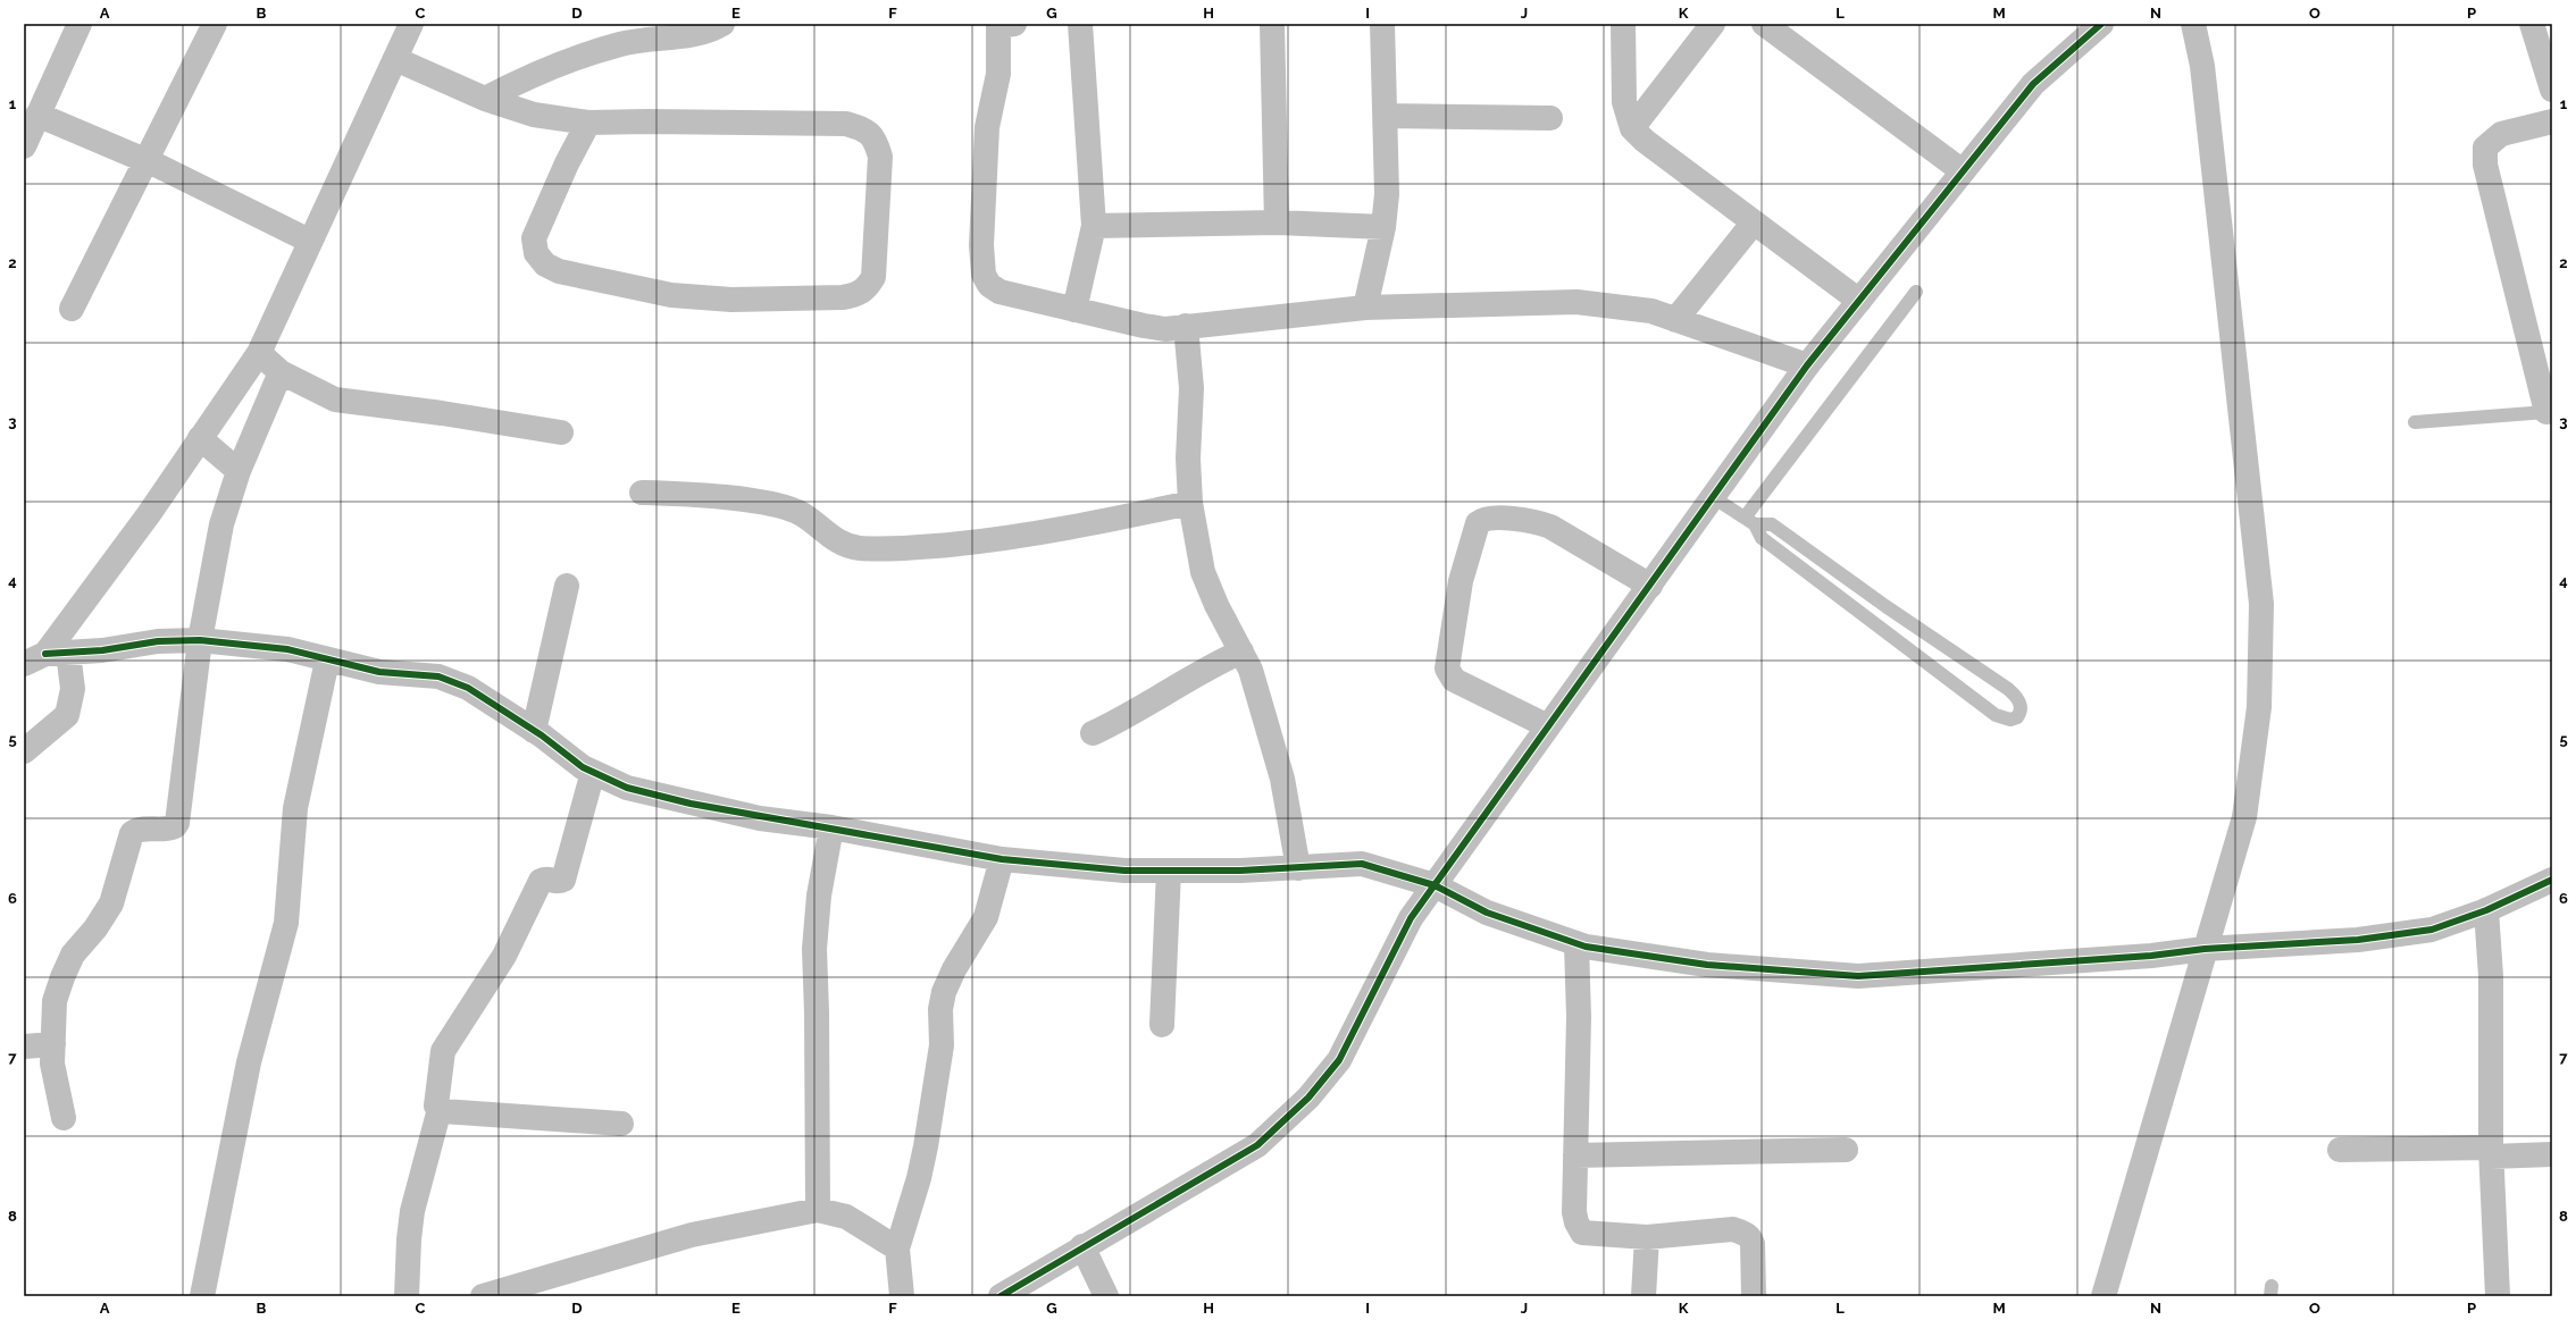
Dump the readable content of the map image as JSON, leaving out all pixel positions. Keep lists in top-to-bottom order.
{
  "grid": {
    "columns": [
      "A",
      "B",
      "C",
      "D",
      "E",
      "F",
      "G",
      "H",
      "I",
      "J",
      "K",
      "L",
      "M",
      "N",
      "O",
      "P"
    ],
    "rows": [
      "1",
      "2",
      "3",
      "4",
      "5",
      "6",
      "7",
      "8"
    ]
  }
}
